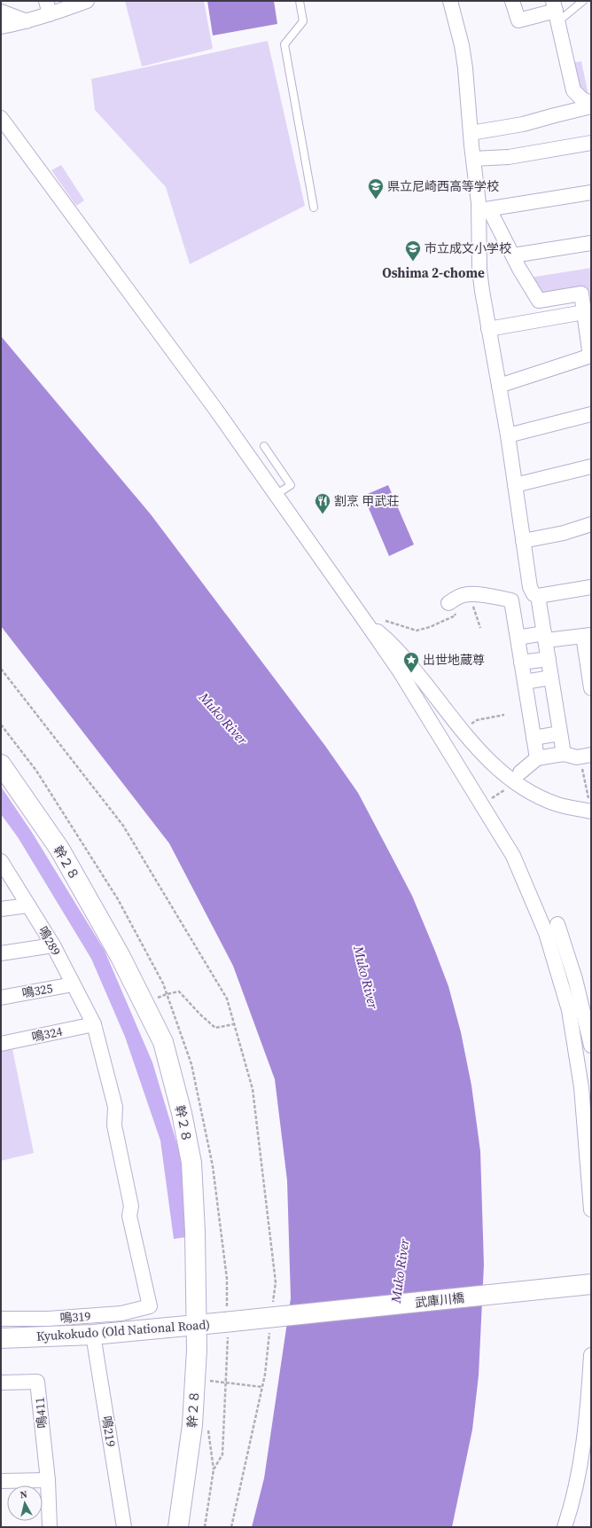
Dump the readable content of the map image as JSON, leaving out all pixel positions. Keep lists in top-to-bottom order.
{
  "streets": {
    "street": [
      "幹２８",
      "鳴289",
      "鳴325",
      "鳴324",
      "武庫川橋",
      "鳴319",
      "Kyukokudo (Old National Road)",
      "鳴411",
      "鳴219"
    ]
  },
  "crossings": [
    ["幹２８", "Kyukokudo (Old National Road)"],
    ["鳴289", "鳴325"],
    ["鳴289", "鳴324"],
    ["鳴289", "鳴319"],
    ["武庫川橋", "Kyukokudo (Old National Road)"],
    ["Kyukokudo (Old National Road)", "鳴219"]
  ],
  "districts": ["Oshima 2-chome"],
  "water": ["Muko River"],
  "places": {
    "school or university": ["県立尼崎西高等学校", "市立成文小学校"],
    "restaurant": ["割烹 甲武荘"],
    "place": ["出世地蔵尊"]
  },
  "north": "top"
}
